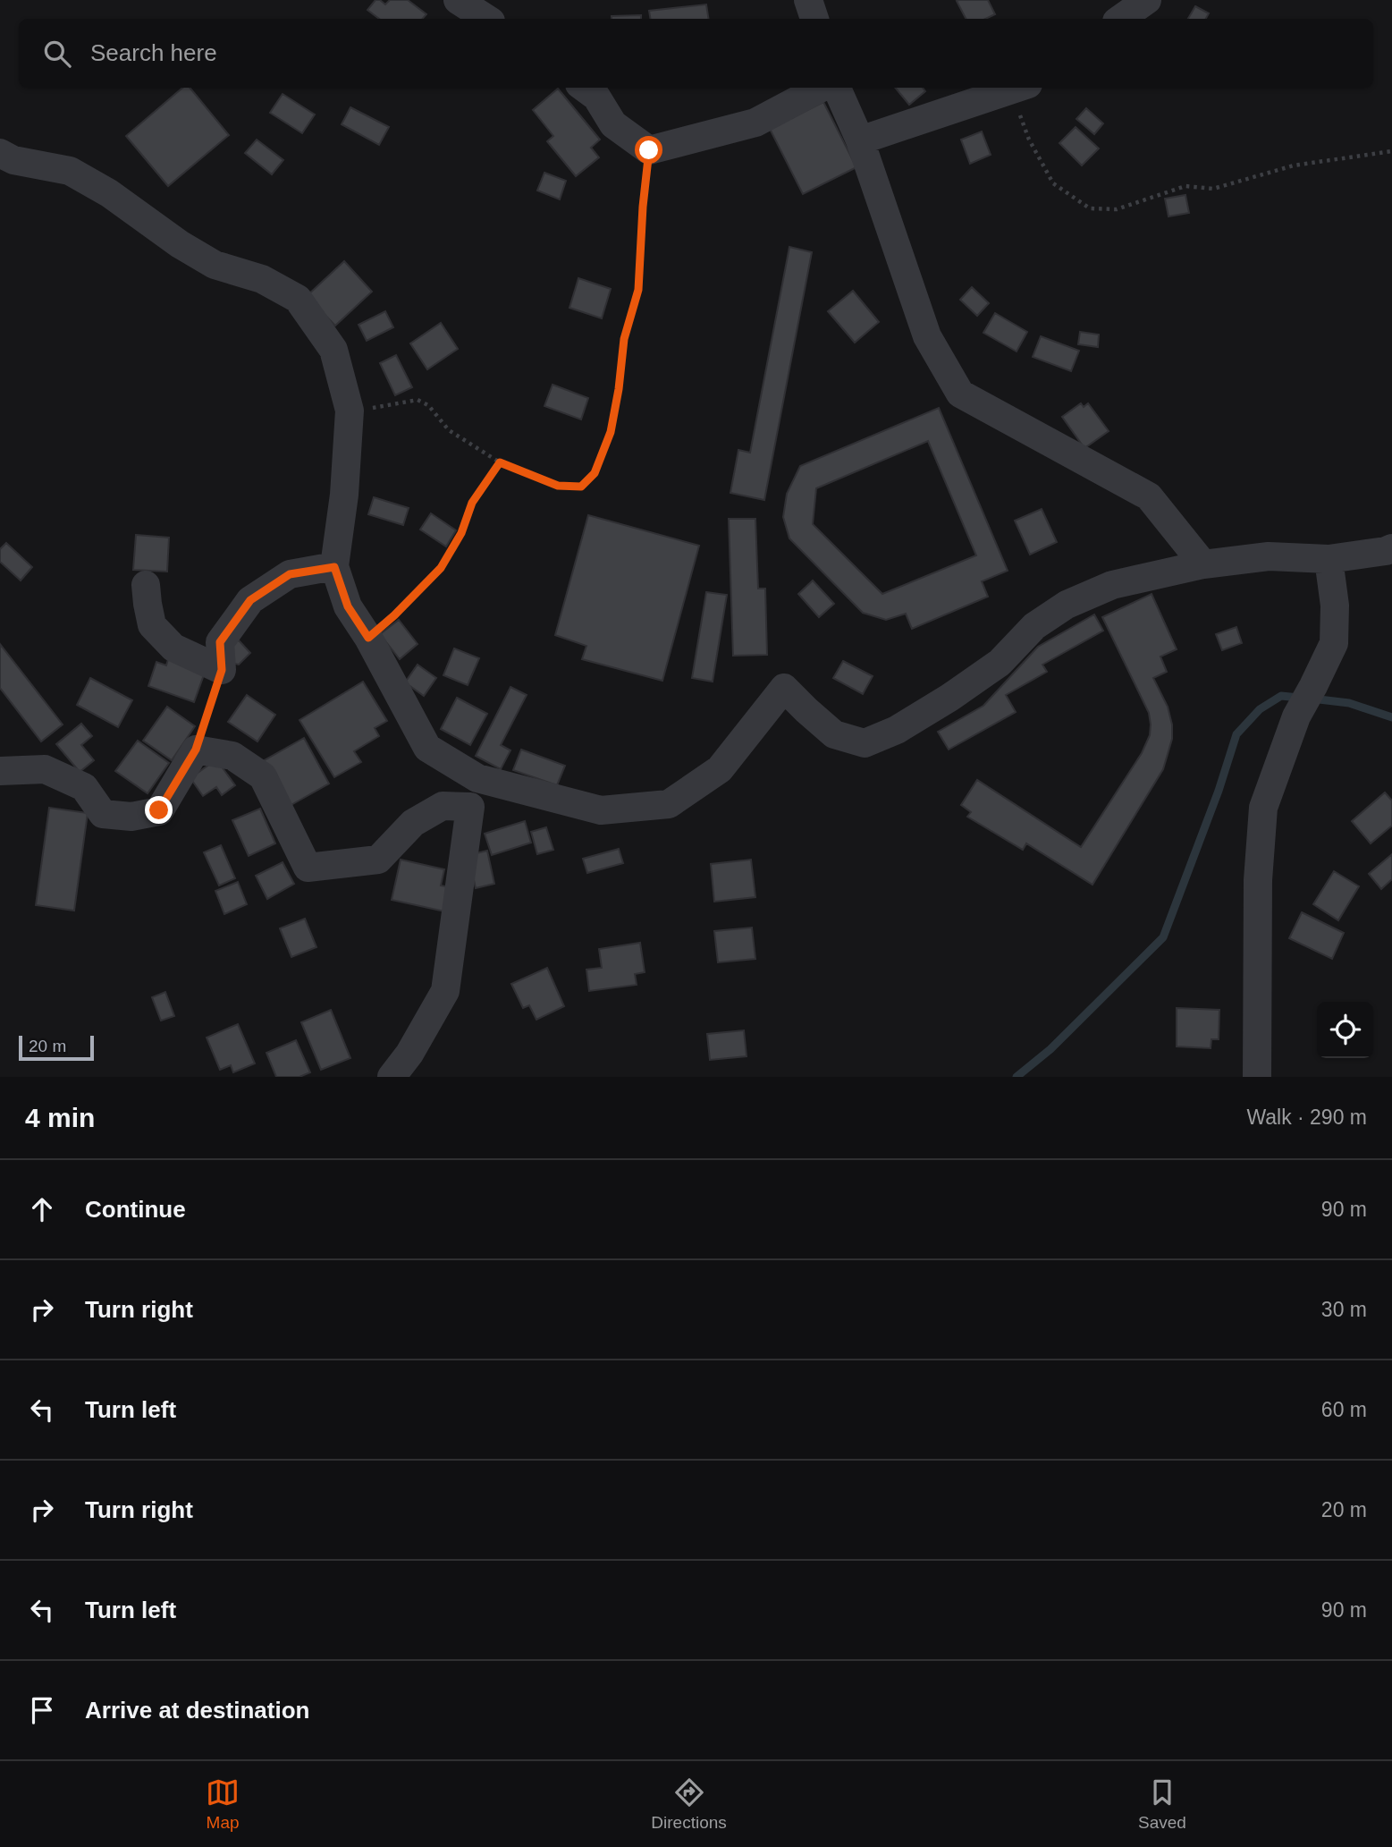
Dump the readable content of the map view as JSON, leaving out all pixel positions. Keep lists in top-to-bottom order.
{
  "scale_bar": "20 m",
  "page": {
    "search": "Search here",
    "scale": "20 m",
    "heading": ["4 min", "Walk · 290 m"],
    "list": [
      ["Continue", "90 m"],
      ["Turn right", "30 m"],
      ["Turn left", "60 m"],
      ["Turn right", "20 m"],
      ["Turn left", "90 m"],
      "Arrive at destination"
    ],
    "nav": ["Map", "Directions", "Saved"]
  }
}
